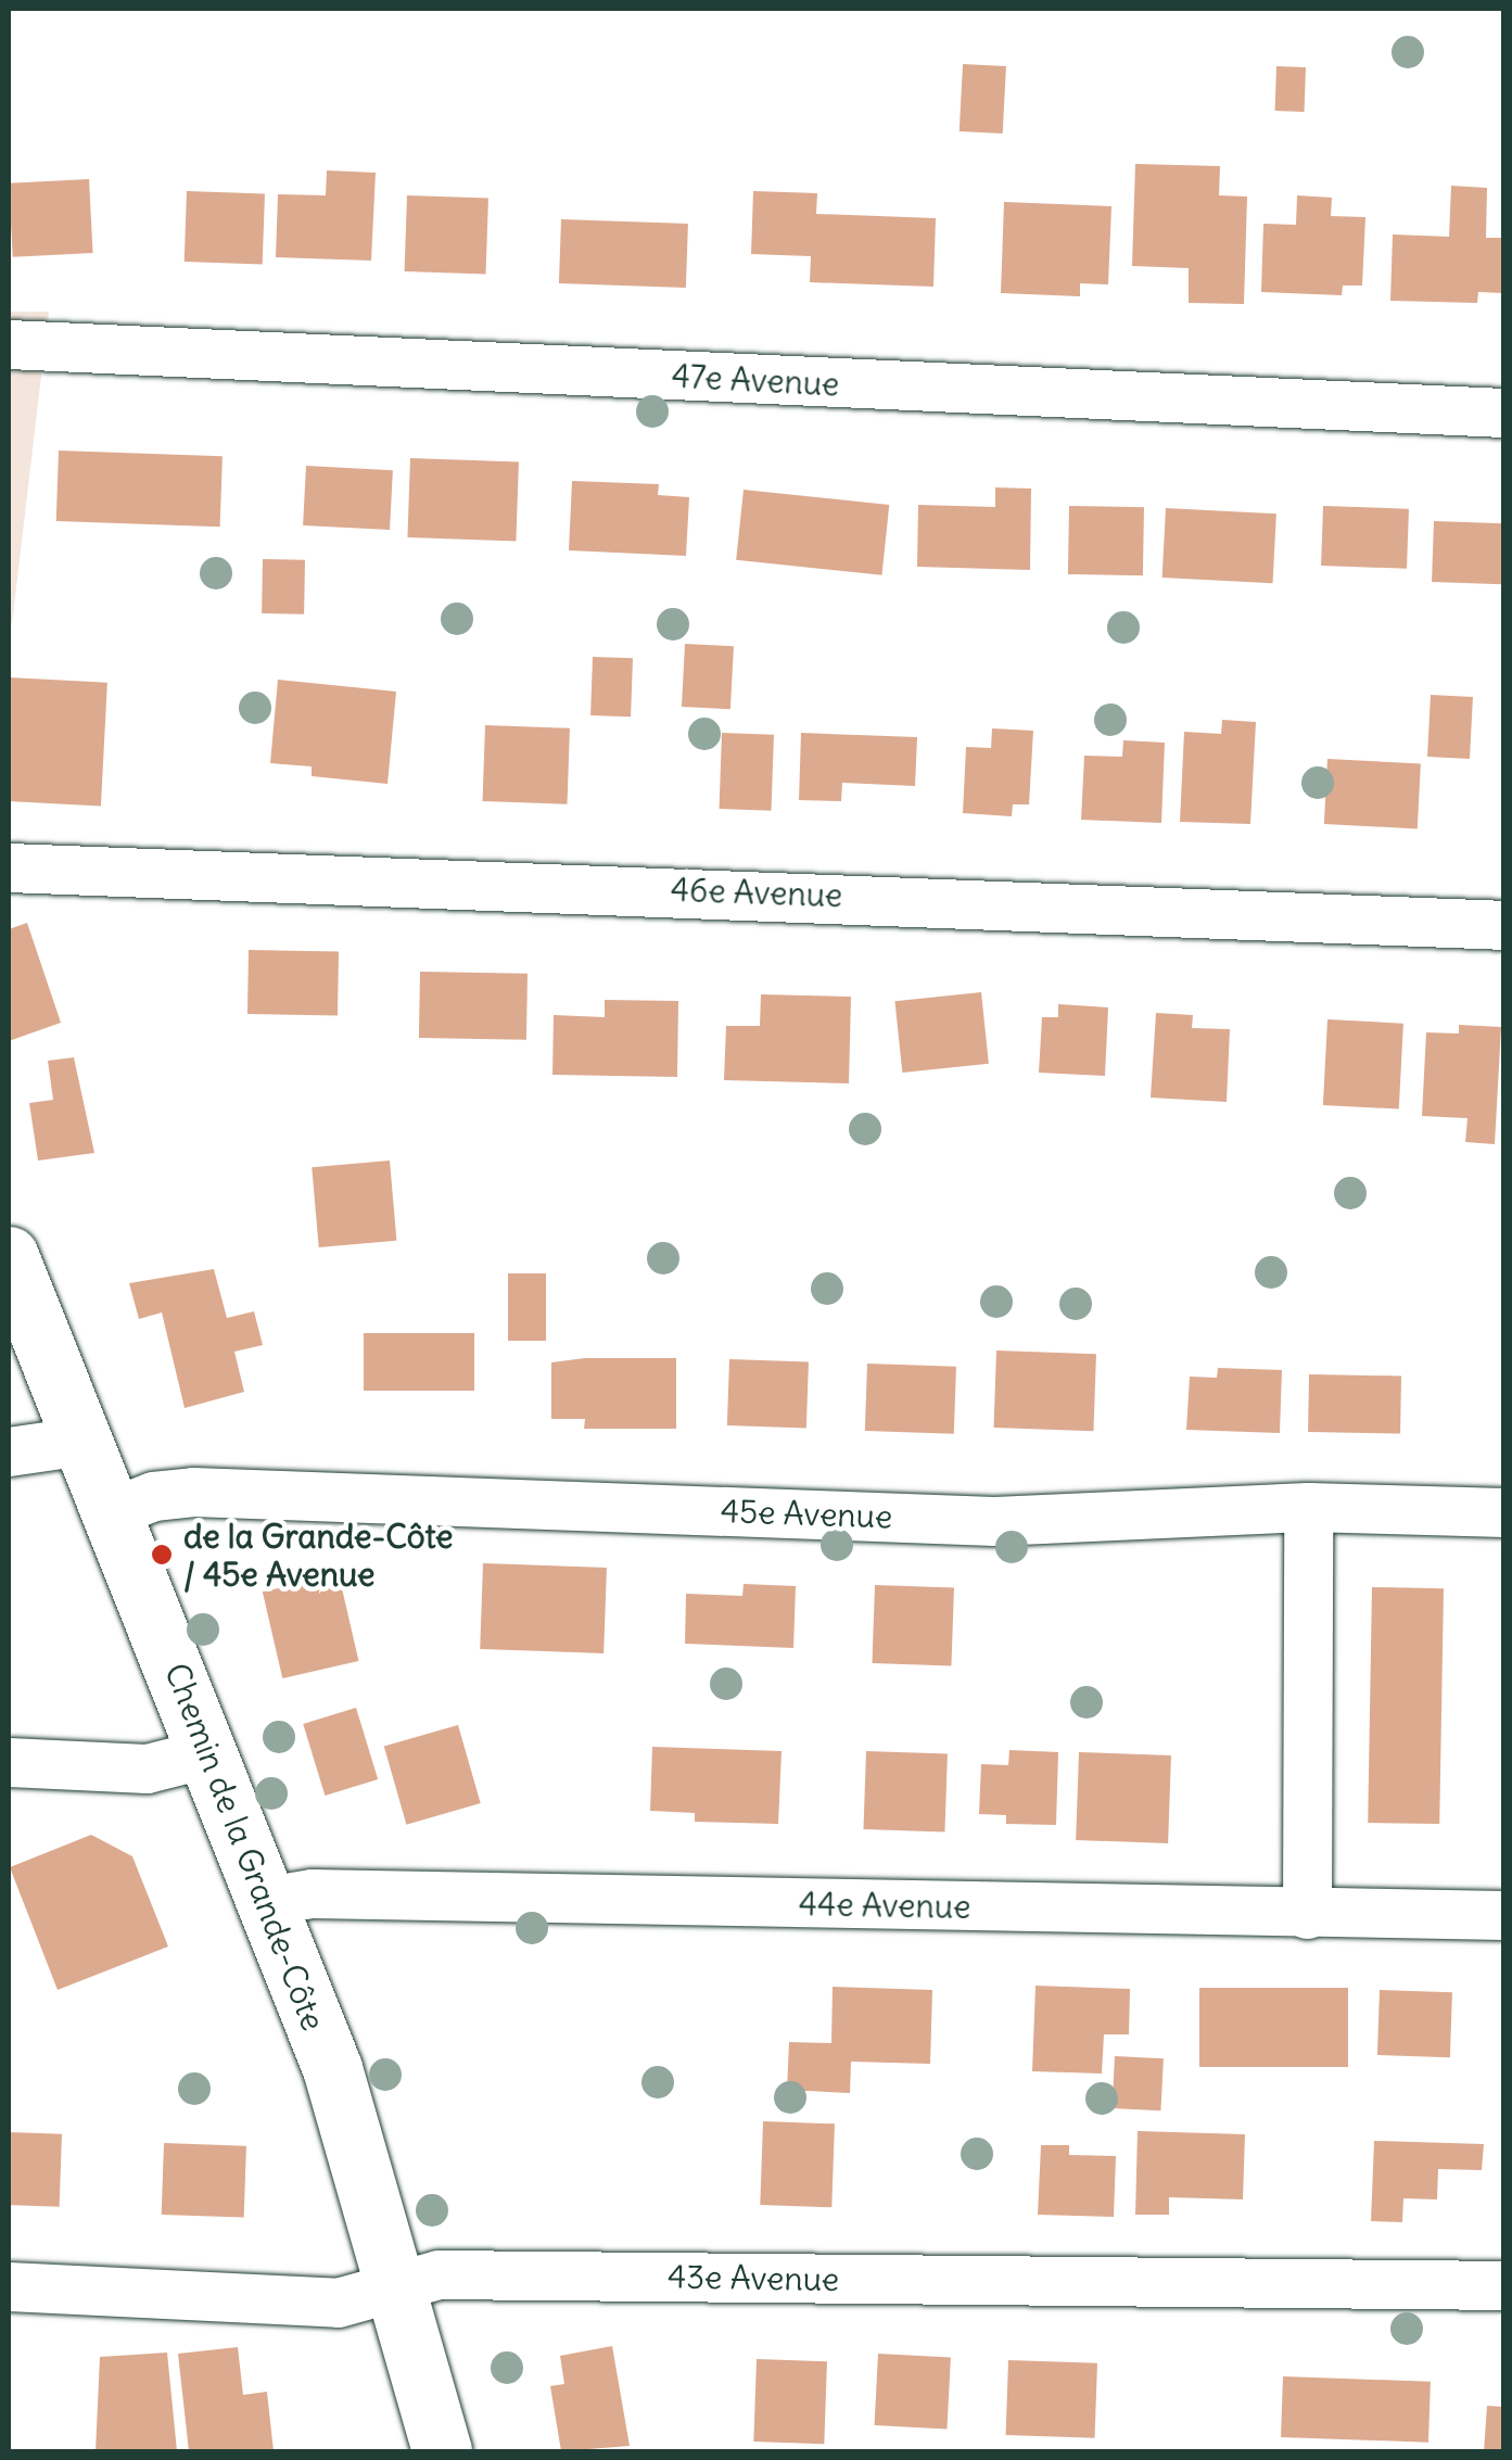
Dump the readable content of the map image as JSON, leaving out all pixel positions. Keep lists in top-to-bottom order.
{
  "streets": {
    "main road": ["Chemin de la Grande-Côte"],
    "street": [
      "47e Avenue",
      "46e Avenue",
      "45e Avenue",
      "44e Avenue",
      "43e Avenue"
    ]
  },
  "crossings": [
    ["45e Avenue", "Chemin de la Grande-Côte"],
    ["Chemin de la Grande-Côte", "44e Avenue"],
    ["Chemin de la Grande-Côte", "43e Avenue"]
  ],
  "places": ["de la Grande-Côte / 45e Avenue"]
}
